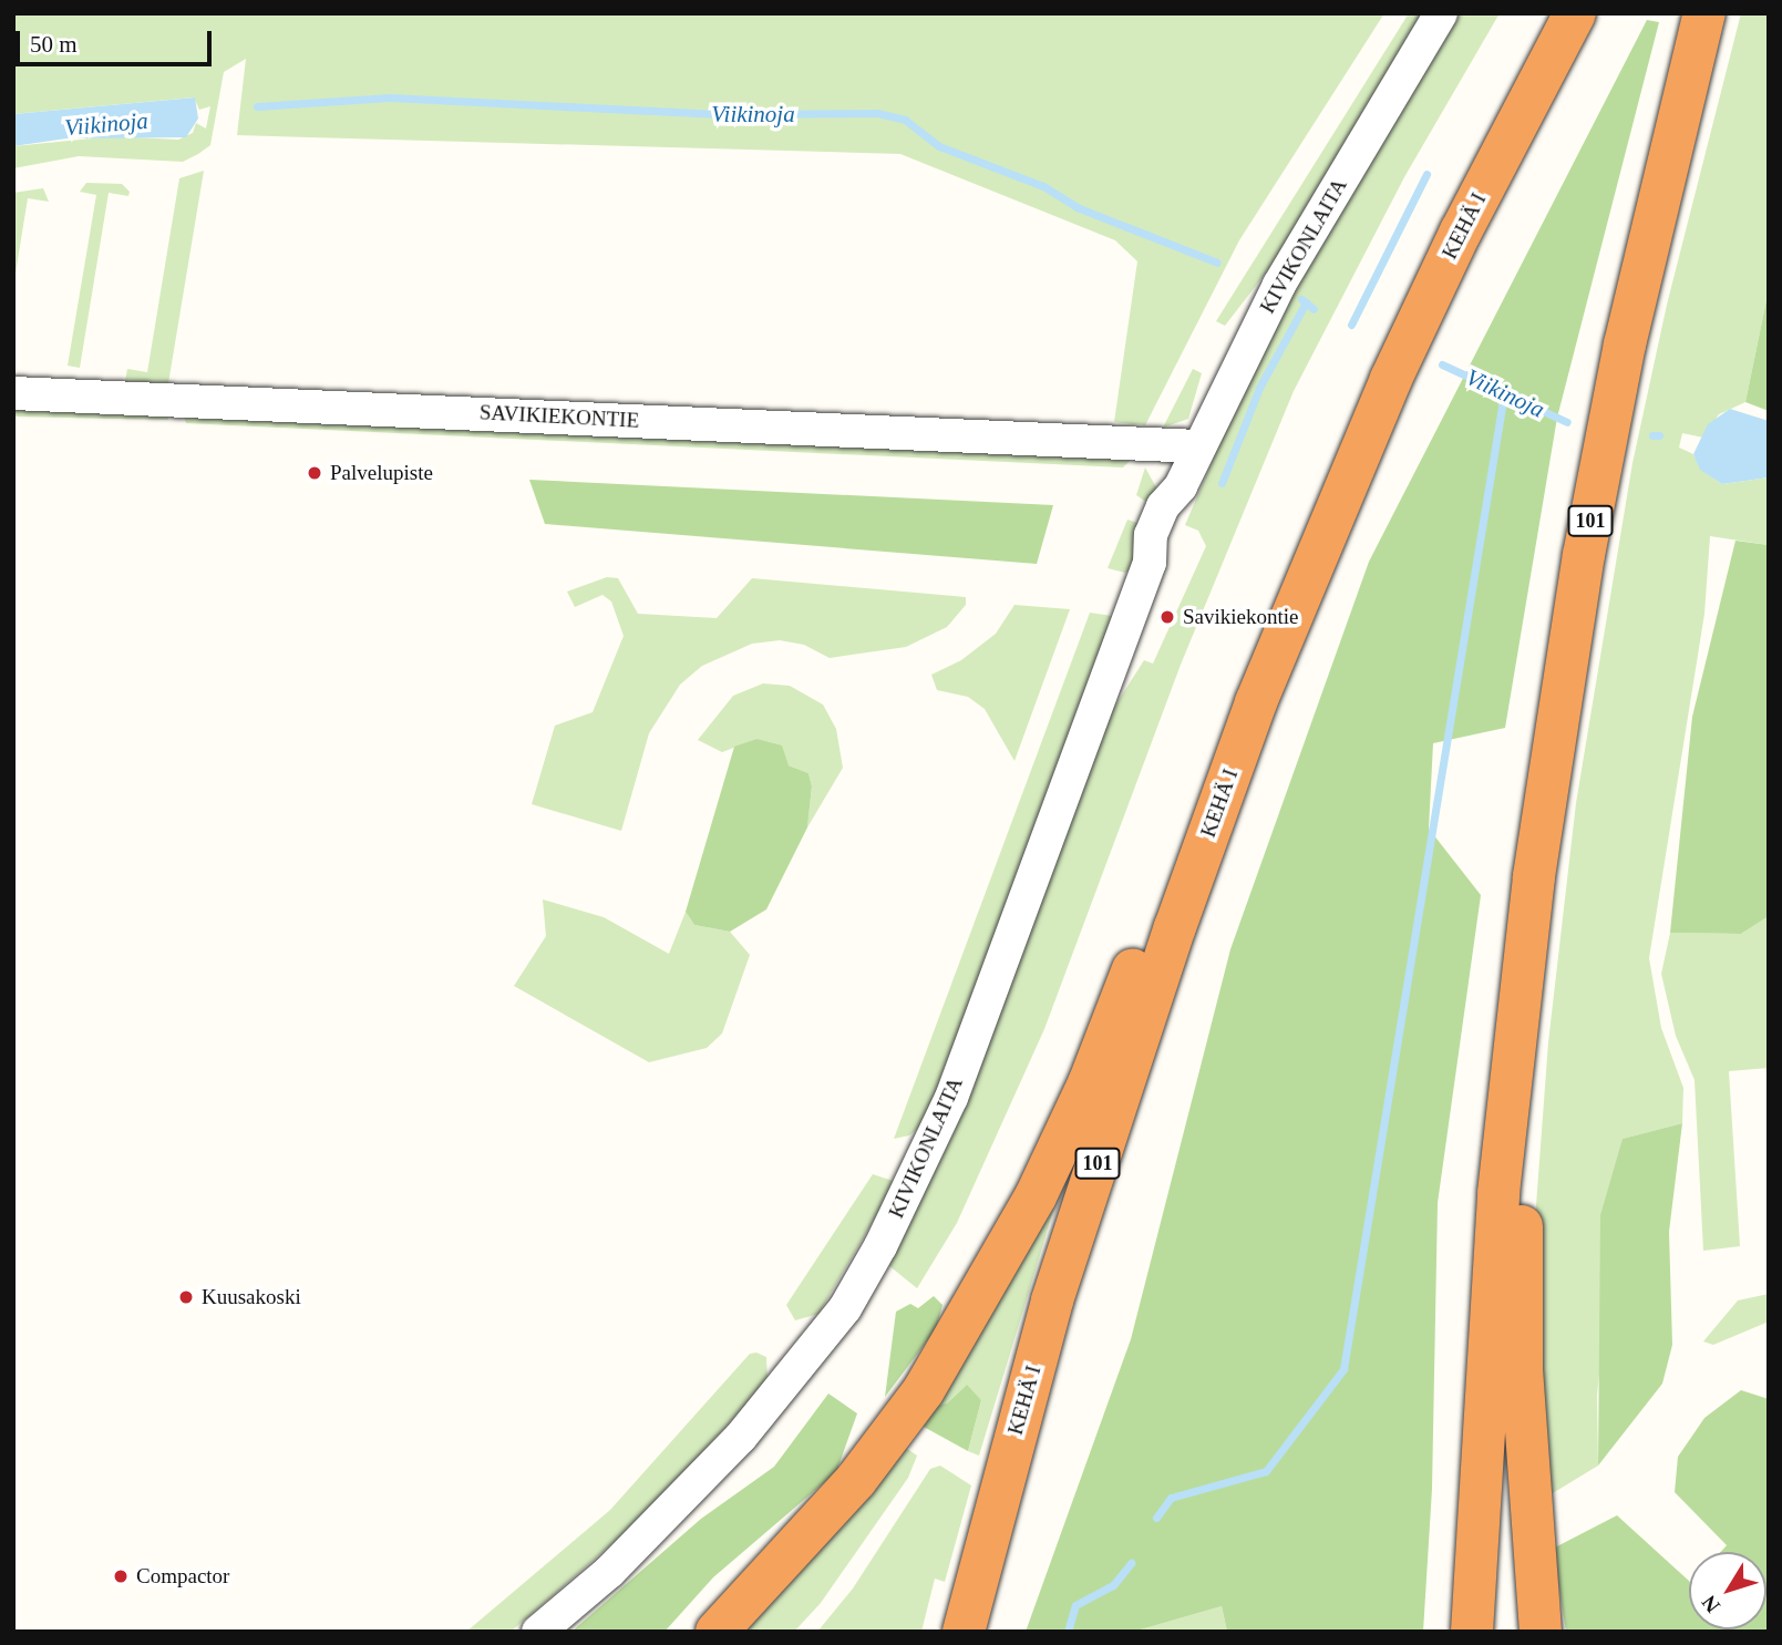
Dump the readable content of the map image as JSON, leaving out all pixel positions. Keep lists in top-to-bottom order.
{
  "streets": {
    "highway": ["KEHÄ I", "101"],
    "street": ["KIVIKONLAITA", "SAVIKIEKONTIE"]
  },
  "crossings": [
    ["KIVIKONLAITA", "SAVIKIEKONTIE"]
  ],
  "water": ["Viikinoja"],
  "places": [
    "Palvelupiste",
    "Savikiekontie",
    "Kuusakoski",
    "Compactor"
  ],
  "scale_bar": "50 m",
  "north": "bottom left"
}
